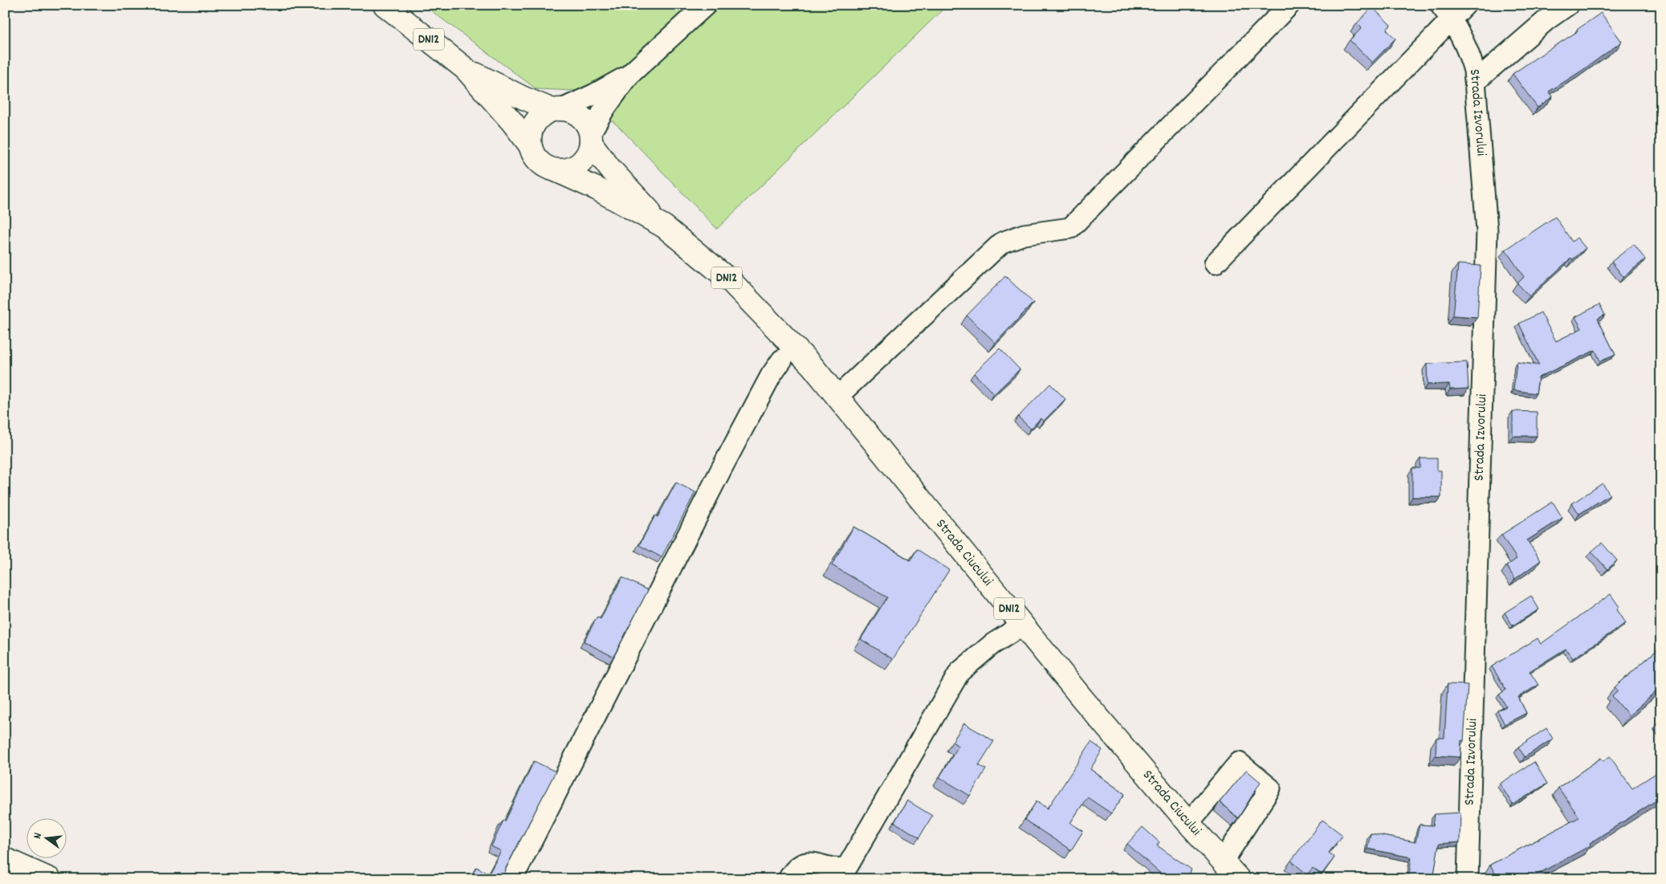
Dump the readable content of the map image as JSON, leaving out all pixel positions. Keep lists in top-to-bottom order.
{
  "streets": {
    "main road": ["DN12", "Strada Ciucului"],
    "street": ["Strada Izvorului"]
  },
  "crossings": [
    ["DN12", "Strada Ciucului"]
  ],
  "north": "left"
}
